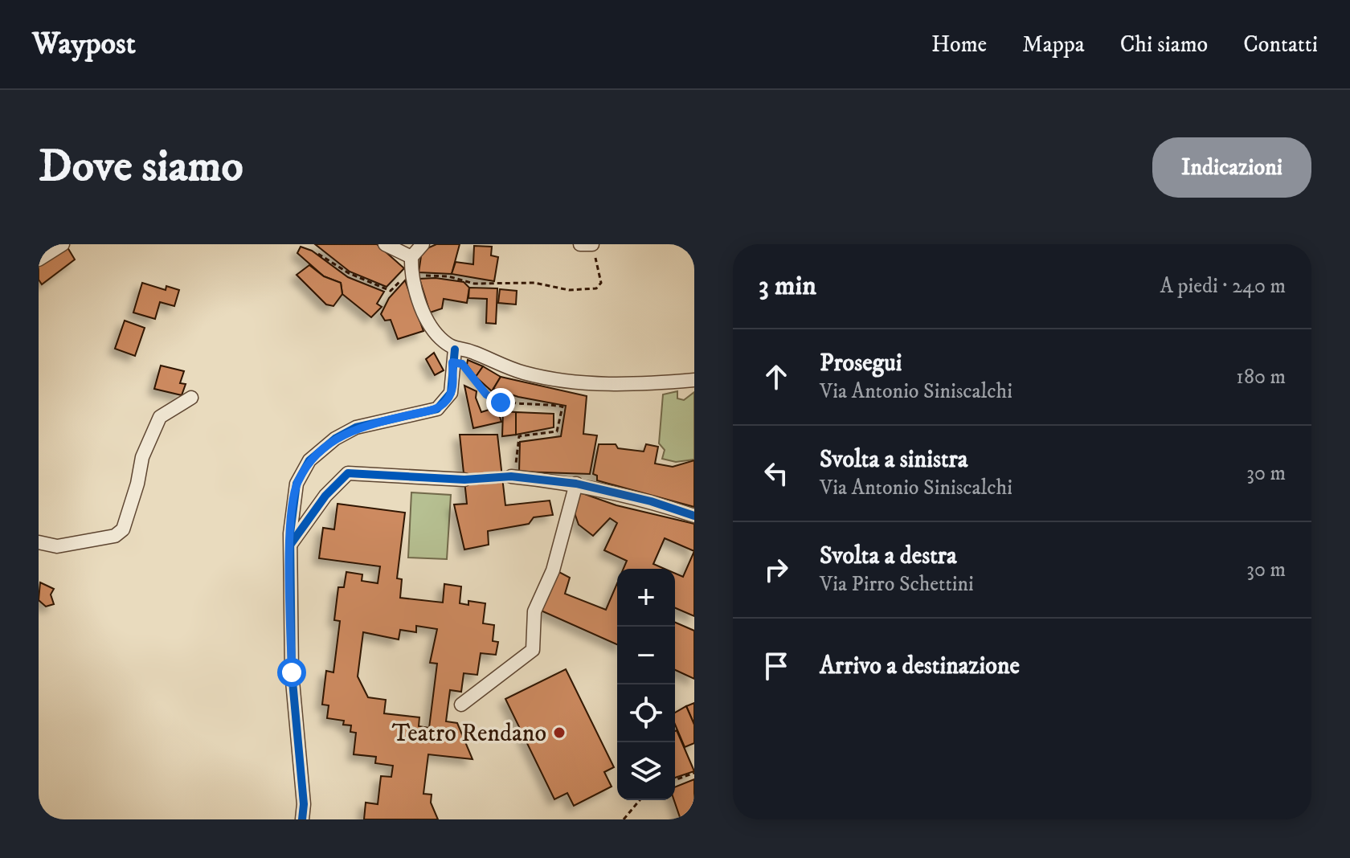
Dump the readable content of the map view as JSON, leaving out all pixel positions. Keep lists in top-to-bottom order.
{
  "places": ["Teatro Rendano"],
  "page": {
    "header": "Waypost",
    "nav": [
      "Home",
      "Mappa",
      "Chi siamo",
      "Contatti"
    ],
    "buttons": "Indicazioni",
    "title": "Dove siamo",
    "heading": ["3 min", "A piedi · 240 m"],
    "list": [
      ["Prosegui", "Via Antonio Siniscalchi", "180 m"],
      ["Svolta a sinistra", "Via Antonio Siniscalchi", "30 m"],
      ["Svolta a destra", "Via Pirro Schettini", "30 m"],
      "Arrivo a destinazione"
    ],
    "map_buttons": ["+", "−"]
  }
}
